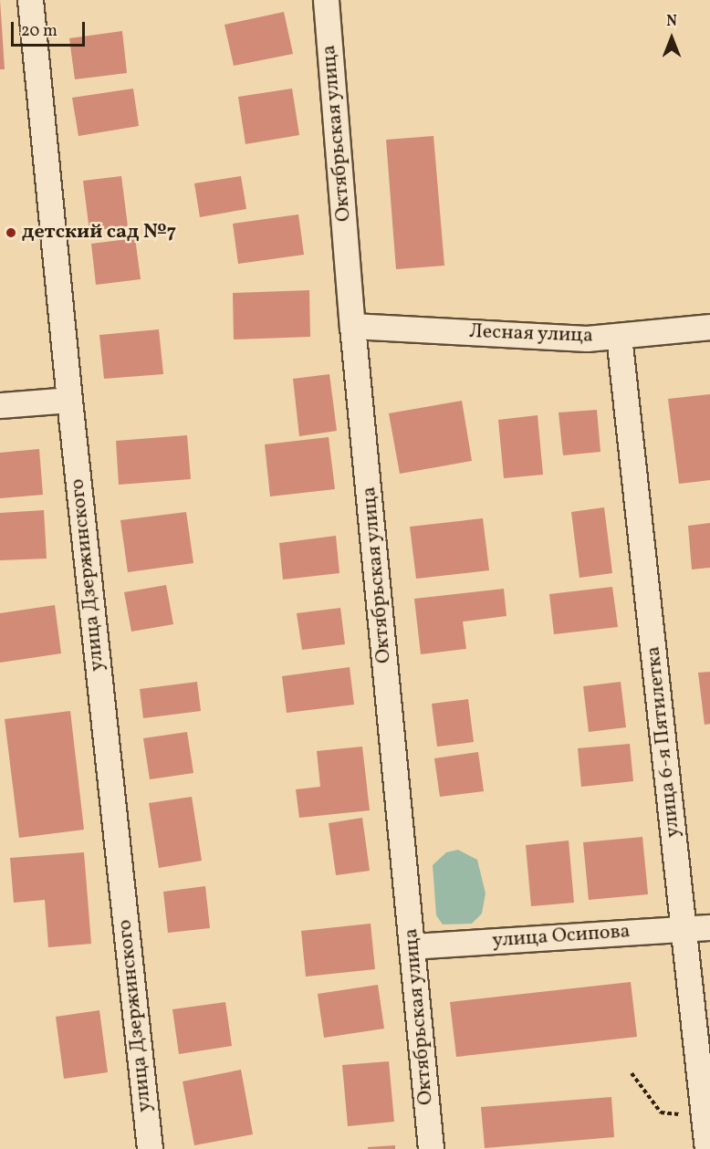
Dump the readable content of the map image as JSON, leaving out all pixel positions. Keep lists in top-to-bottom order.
{
  "streets": {
    "street": [
      "Октябрьская улица",
      "Лесная улица",
      "улица Дзержинского",
      "улица 6-я Пятилетка",
      "улица Осипова"
    ]
  },
  "crossings": [
    ["Октябрьская улица", "Лесная улица"],
    ["Октябрьская улица", "улица Осипова"],
    ["Лесная улица", "улица 6-я Пятилетка"],
    ["улица 6-я Пятилетка", "улица Осипова"]
  ],
  "places": ["детский сад №7"],
  "scale_bar": "20 m",
  "north": "top"
}
